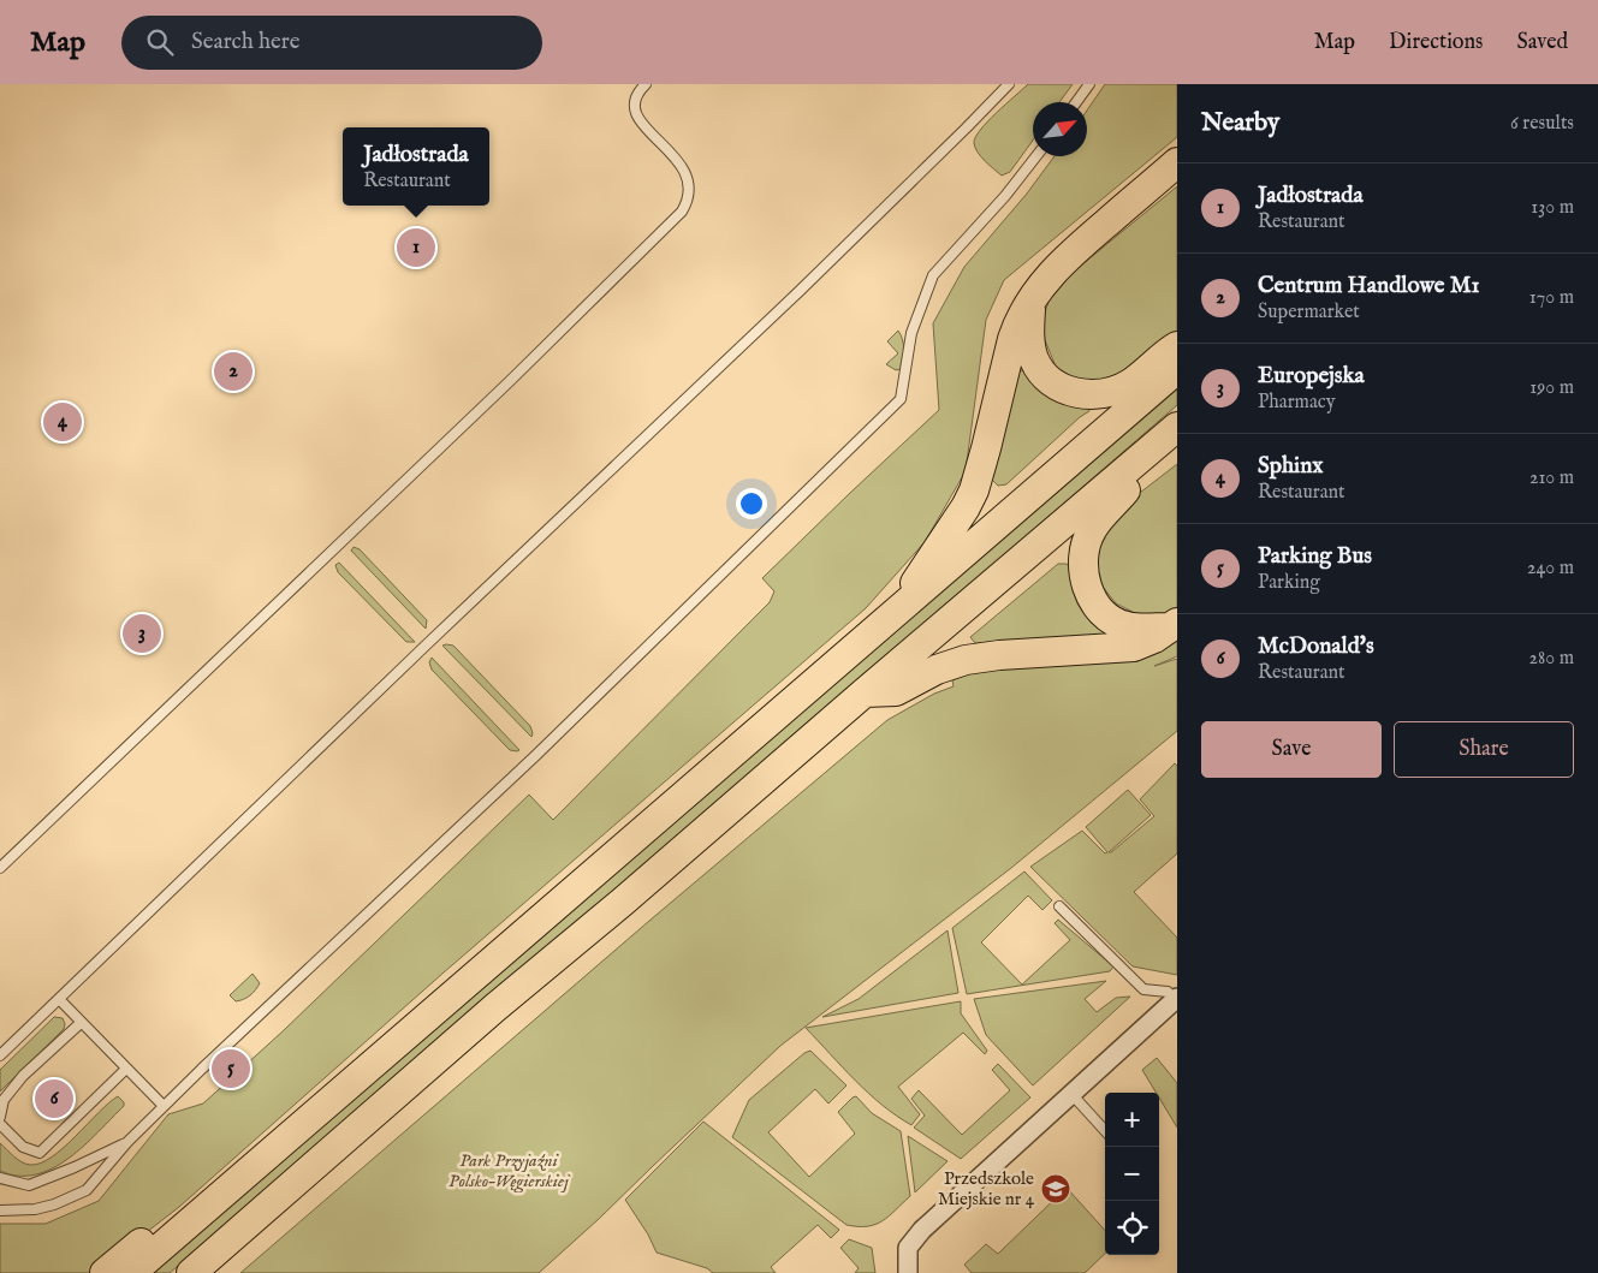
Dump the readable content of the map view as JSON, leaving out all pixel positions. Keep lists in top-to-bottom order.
{
  "parks": ["Park Przyjaźni Polsko–Węgierskiej"],
  "places": {
    "school or university": ["Przedszkole Miejskie nr 4"]
  },
  "north": "top right",
  "page": {
    "header": "Map",
    "search": "Search here",
    "nav": ["Map", "Directions", "Saved"],
    "heading": ["Nearby", "6 results"],
    "popup": ["Jadłostrada", "Restaurant"],
    "list": [
      {
        "mark": "1",
        "name": "Jadłostrada",
        "note": "Restaurant",
        "value": "130 m"
      },
      {
        "mark": "2",
        "name": "Centrum Handlowe M1",
        "note": "Supermarket",
        "value": "170 m"
      },
      {
        "mark": "3",
        "name": "Europejska",
        "note": "Pharmacy",
        "value": "190 m"
      },
      {
        "mark": "4",
        "name": "Sphinx",
        "note": "Restaurant",
        "value": "210 m"
      },
      {
        "mark": "5",
        "name": "Parking Bus",
        "note": "Parking",
        "value": "240 m"
      },
      {
        "mark": "6",
        "name": "McDonald's",
        "note": "Restaurant",
        "value": "280 m"
      }
    ],
    "pins": [
      "1",
      "2",
      "4",
      "3",
      "5",
      "6"
    ],
    "buttons": ["Save", "Share"],
    "map_buttons": ["+", "−"]
  }
}
